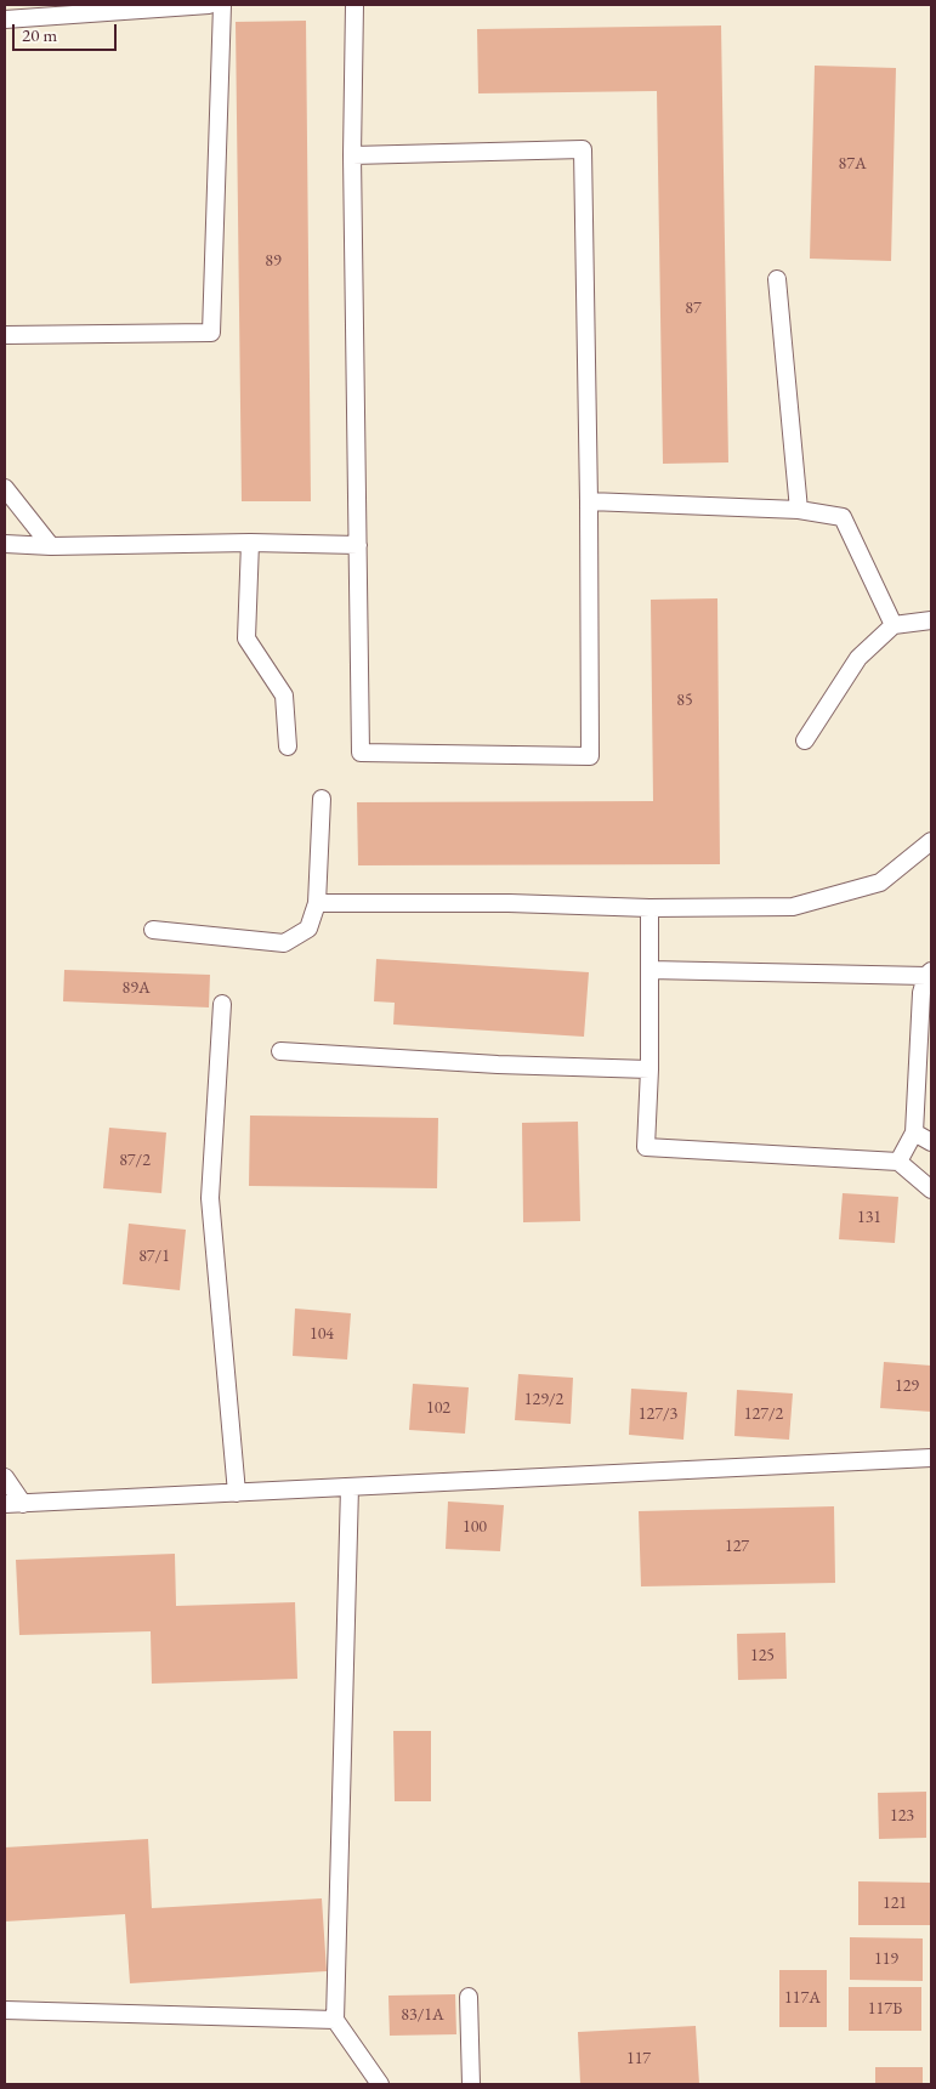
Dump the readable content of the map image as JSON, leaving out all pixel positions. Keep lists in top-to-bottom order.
{
  "house_numbers": [
    "87А",
    "89",
    "87",
    "85",
    "89А",
    "87/2",
    "131",
    "87/1",
    "104",
    "129",
    "129/2",
    "102",
    "127/3",
    "127/2",
    "100",
    "127",
    "125",
    "123",
    "121",
    "119",
    "117А",
    "117Б",
    "83/1А",
    "117"
  ],
  "scale_bar": "20 m"
}
